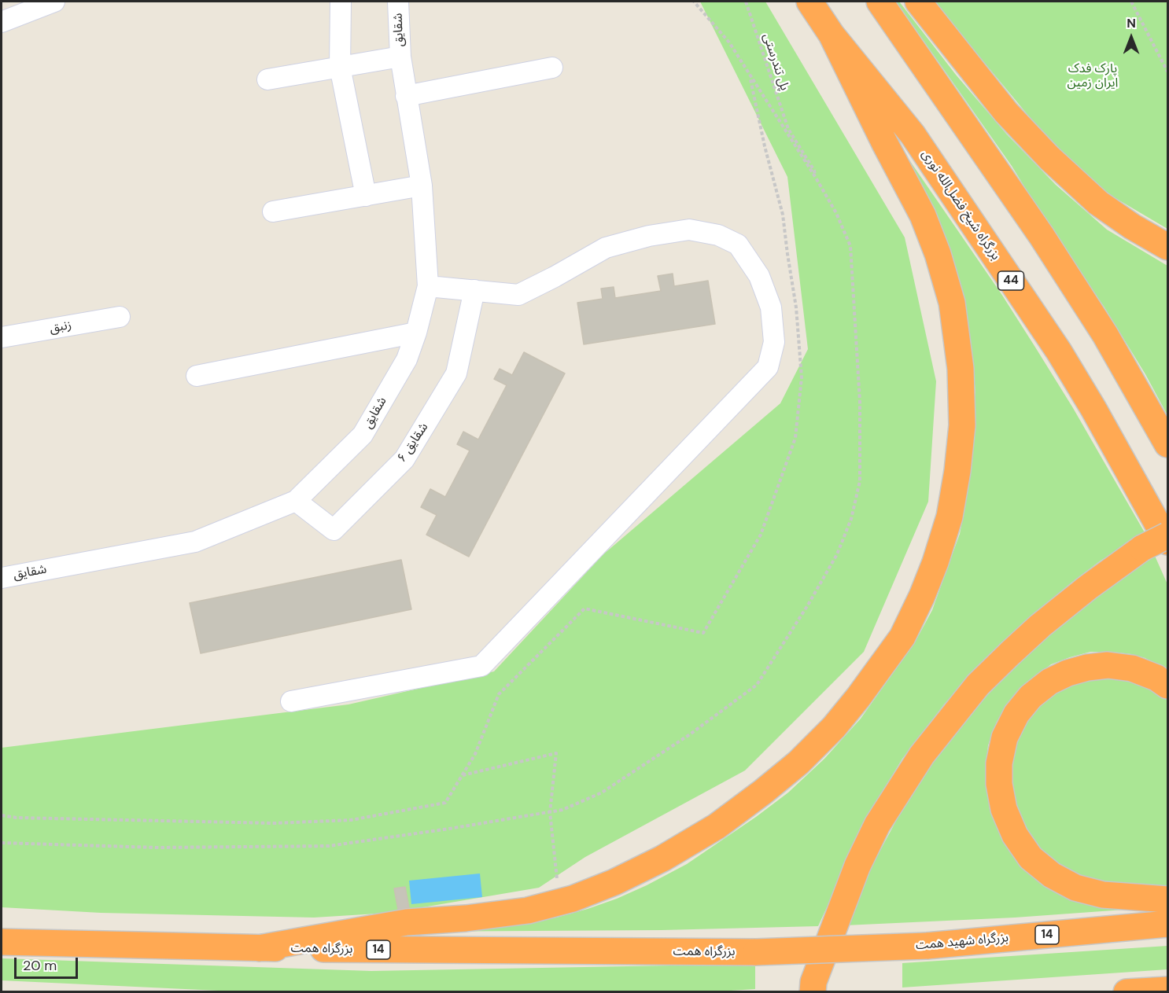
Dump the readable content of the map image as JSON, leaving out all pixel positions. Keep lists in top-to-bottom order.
{
  "streets": {
    "highway": [
      "بزرگراه شیخ فضل‌الله نوری",
      "44",
      "14",
      "بزرگراه شهید همت",
      "بزرگراه همت"
    ],
    "street": ["شقایق", "زنبق", "شقایق ۶"],
    "path": ["پل تندرستی"]
  },
  "crossings": [
    ["شقایق", "شقایق ۶"],
    ["بزرگراه شهید همت", "بزرگراه همت"]
  ],
  "parks": ["پارک فدک ایران زمین"],
  "scale_bar": "20 m",
  "north": "top"
}
